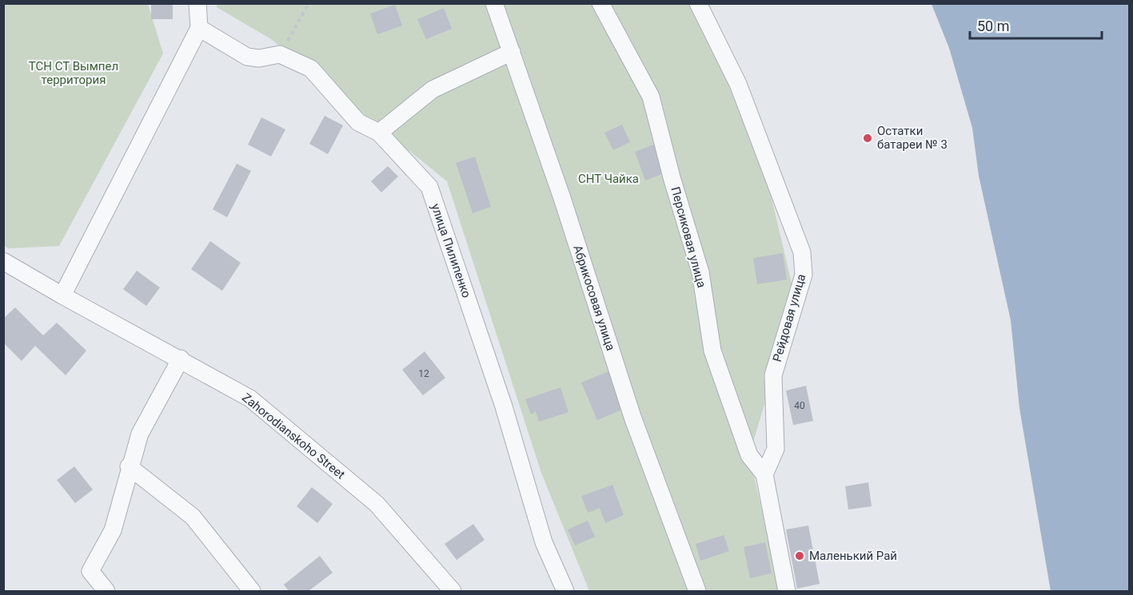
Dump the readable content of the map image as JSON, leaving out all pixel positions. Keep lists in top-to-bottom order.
{
  "streets": {
    "street": [
      "Персиковая улица",
      "улица Пилипенко",
      "Абрикосовая улица",
      "Рейдовая улица",
      "Zahorodianskoho Street"
    ]
  },
  "crossings": [
    ["Персиковая улица", "Рейдовая улица"]
  ],
  "parks": ["ТСН СТ Вымпел территория", "СНТ Чайка"],
  "places": ["Остатки батареи № 3", "Маленький Рай"],
  "house_numbers": ["12", "40"],
  "scale_bar": "50 m"
}
